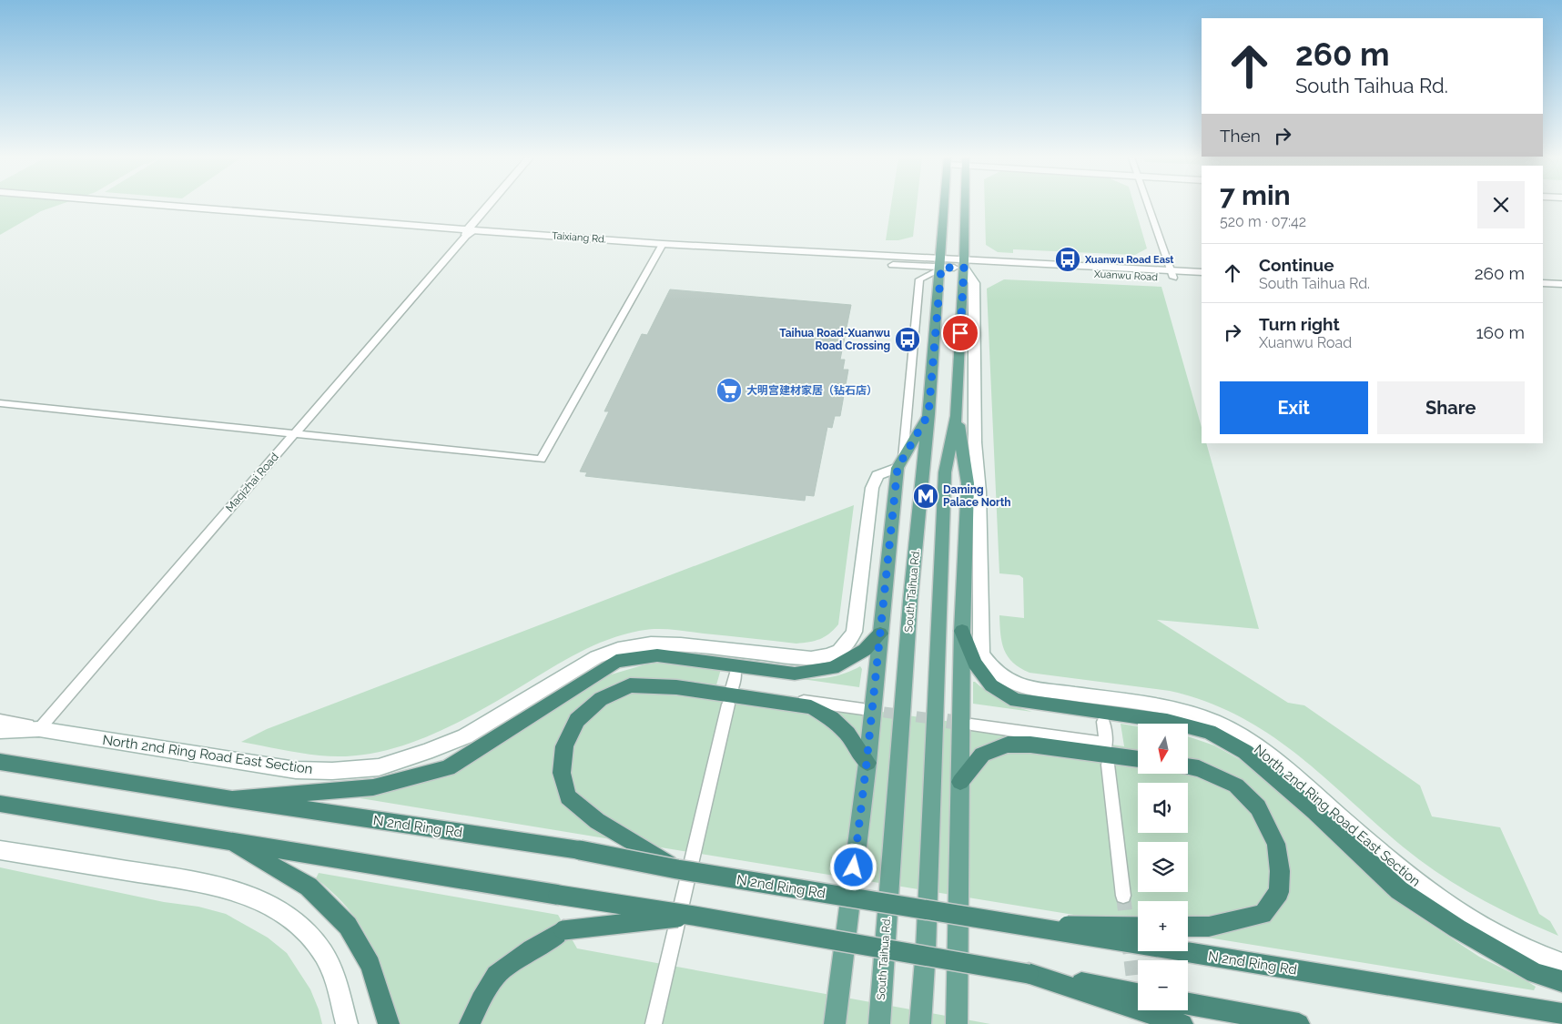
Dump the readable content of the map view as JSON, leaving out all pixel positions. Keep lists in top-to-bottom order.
{
  "streets": {
    "highway": ["N 2nd Ring Rd"],
    "main road": ["South Taihua Rd."],
    "street": [
      "Taixiang Rd.",
      "Xuanwu Road",
      "Maqizhai Road",
      "North 2nd Ring Road East Section"
    ]
  },
  "crossings": [
    ["Taixiang Rd.", "Xuanwu Road"],
    ["Taixiang Rd.", "Maqizhai Road"],
    ["Taixiang Rd.", "South Taihua Rd."],
    ["Xuanwu Road", "South Taihua Rd."],
    ["Xuanwu Road", "North 2nd Ring Road East Section"],
    ["Maqizhai Road", "North 2nd Ring Road East Section"]
  ],
  "places": {
    "bus stop": ["Xuanwu Road East", "Taihua Road-Xuanwu Road Crossing"],
    "supermarket": ["大明宫建材家居（钻石店）"],
    "metro station": ["Daming Palace North"]
  },
  "north": "bottom",
  "page": {
    "turn": ["260 m", "South Taihua Rd."],
    "then": "Then",
    "heading": ["7 min", "520 m · 07:42"],
    "list": [
      {
        "name": "Continue",
        "note": "South Taihua Rd.",
        "value": "260 m"
      },
      {
        "name": "Turn right",
        "note": "Xuanwu Road",
        "value": "160 m"
      }
    ],
    "buttons": ["Exit", "Share"],
    "map_buttons": ["+", "−"]
  }
}
